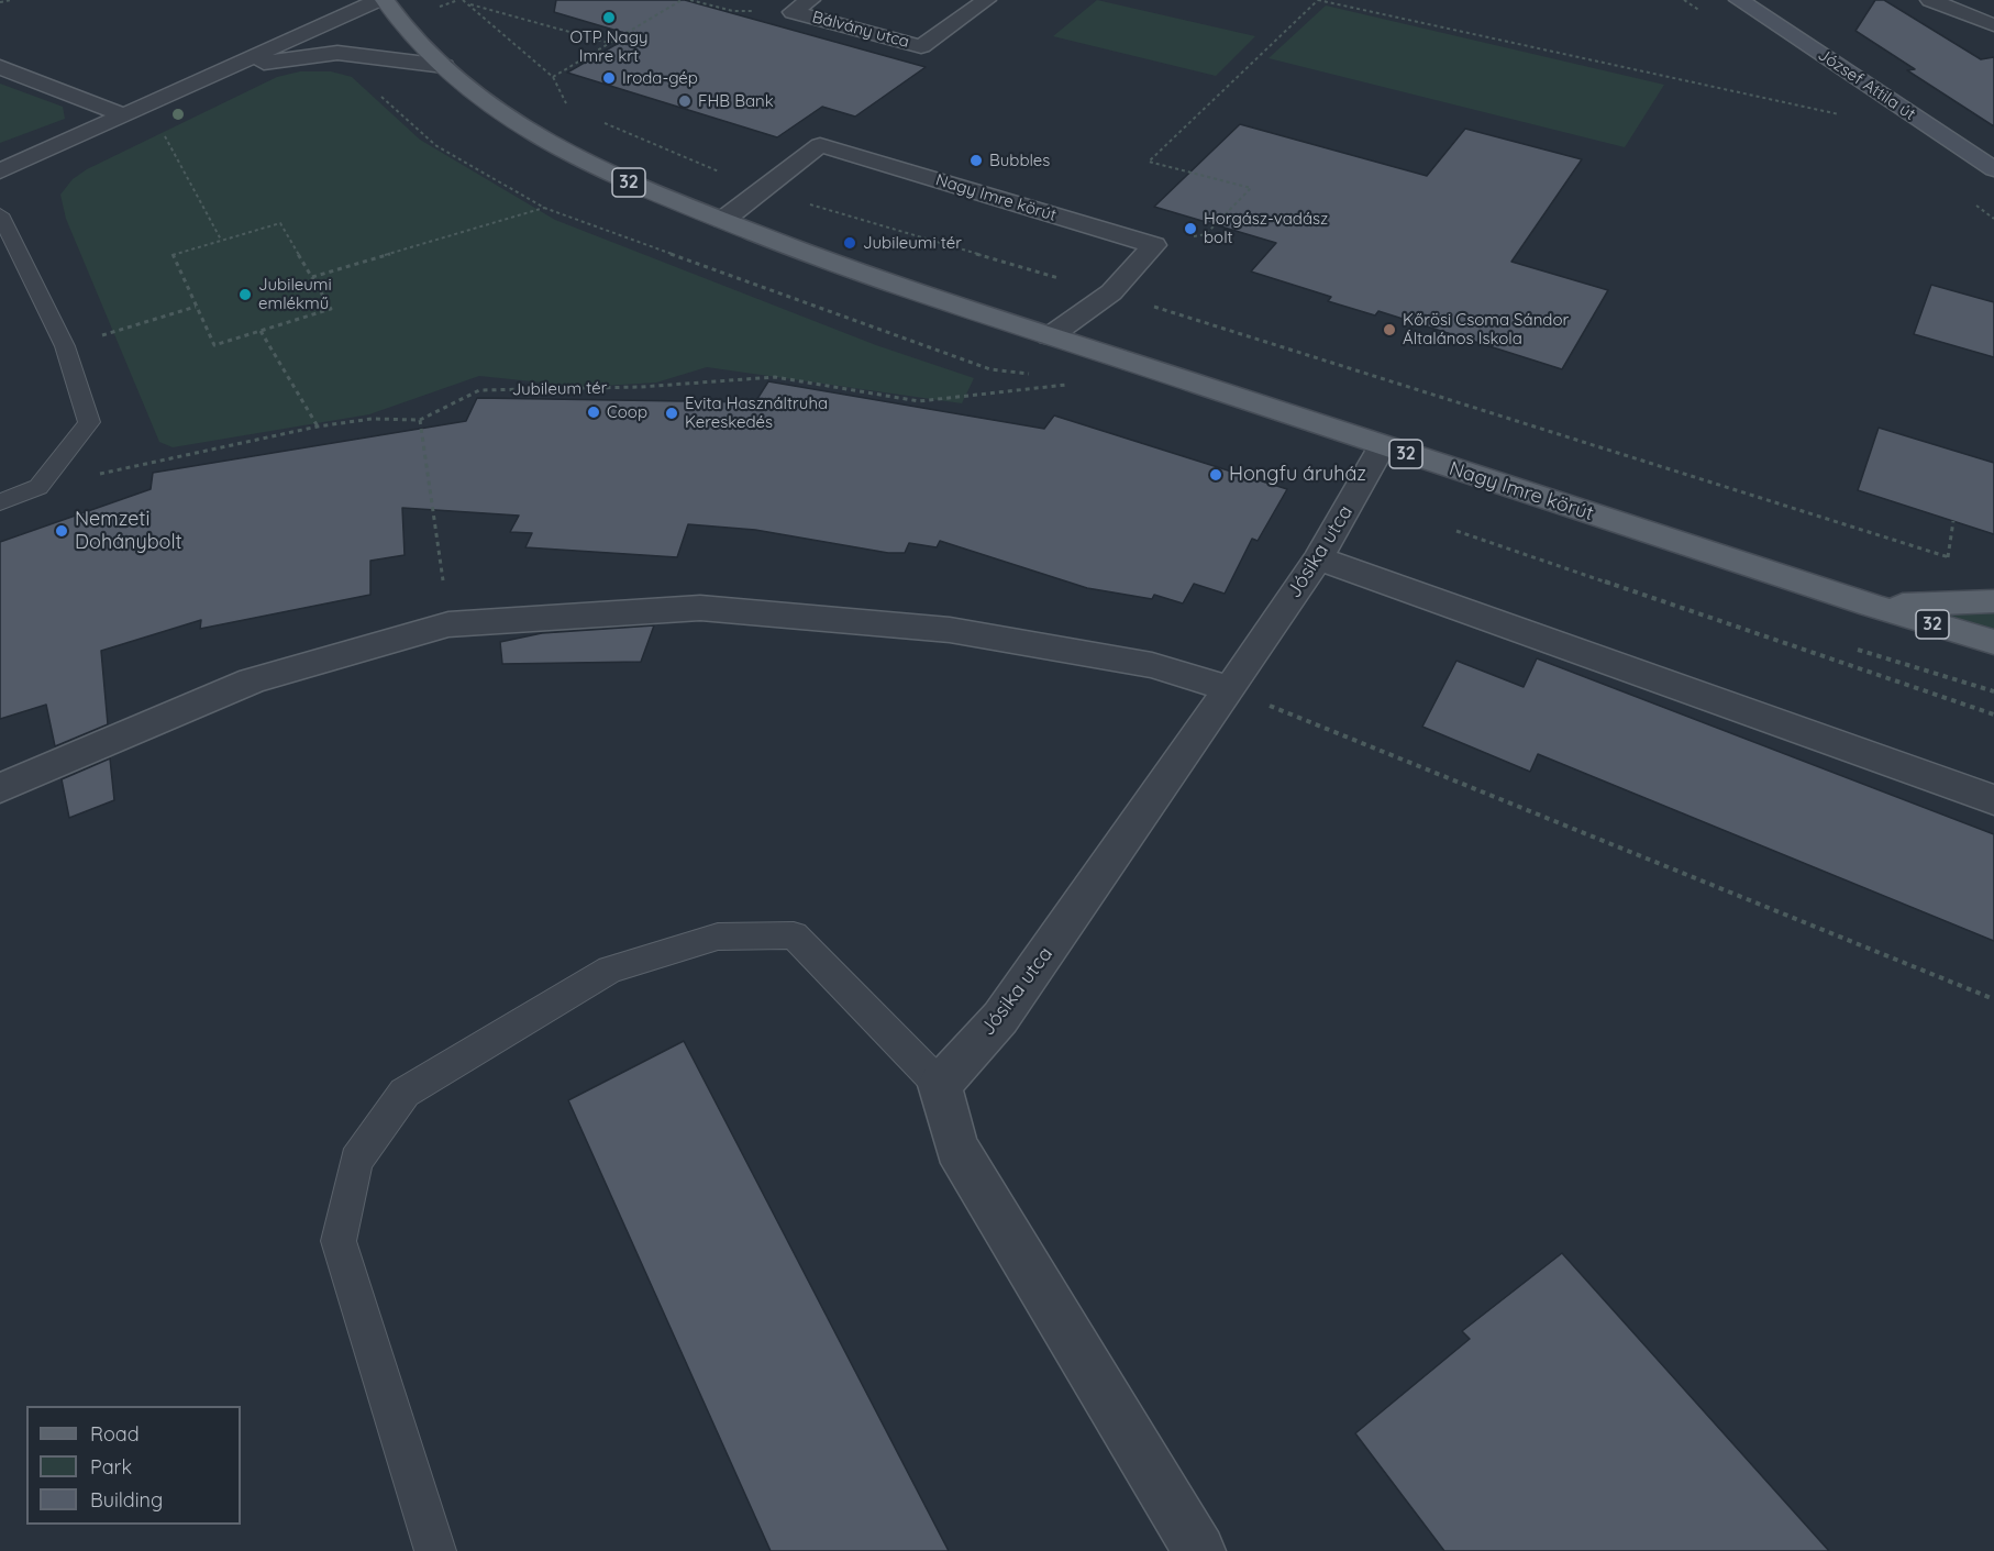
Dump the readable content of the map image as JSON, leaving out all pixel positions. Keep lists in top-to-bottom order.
{
  "streets": {
    "main road": ["32", "Nagy Imre körút"],
    "street": ["Bálvány utca", "József Attila út", "Jósika utca"],
    "path": ["Jubileum tér"]
  },
  "crossings": [
    ["Nagy Imre körút", "Jósika utca"]
  ],
  "places": [
    "OTP Nagy Imre krt",
    "Iroda-gép",
    "FHB Bank",
    "Bubbles",
    "Horgász-vadász bolt",
    "Jubileumi tér",
    "Jubileumi emlékmű",
    "Kőrösi Csoma Sándor Általános Iskola",
    "Coop",
    "Evita Használtruha Kereskedés",
    "Hongfu áruház",
    "Nemzeti Dohánybolt"
  ],
  "legend": ["Road", "Park", "Building"]
}
